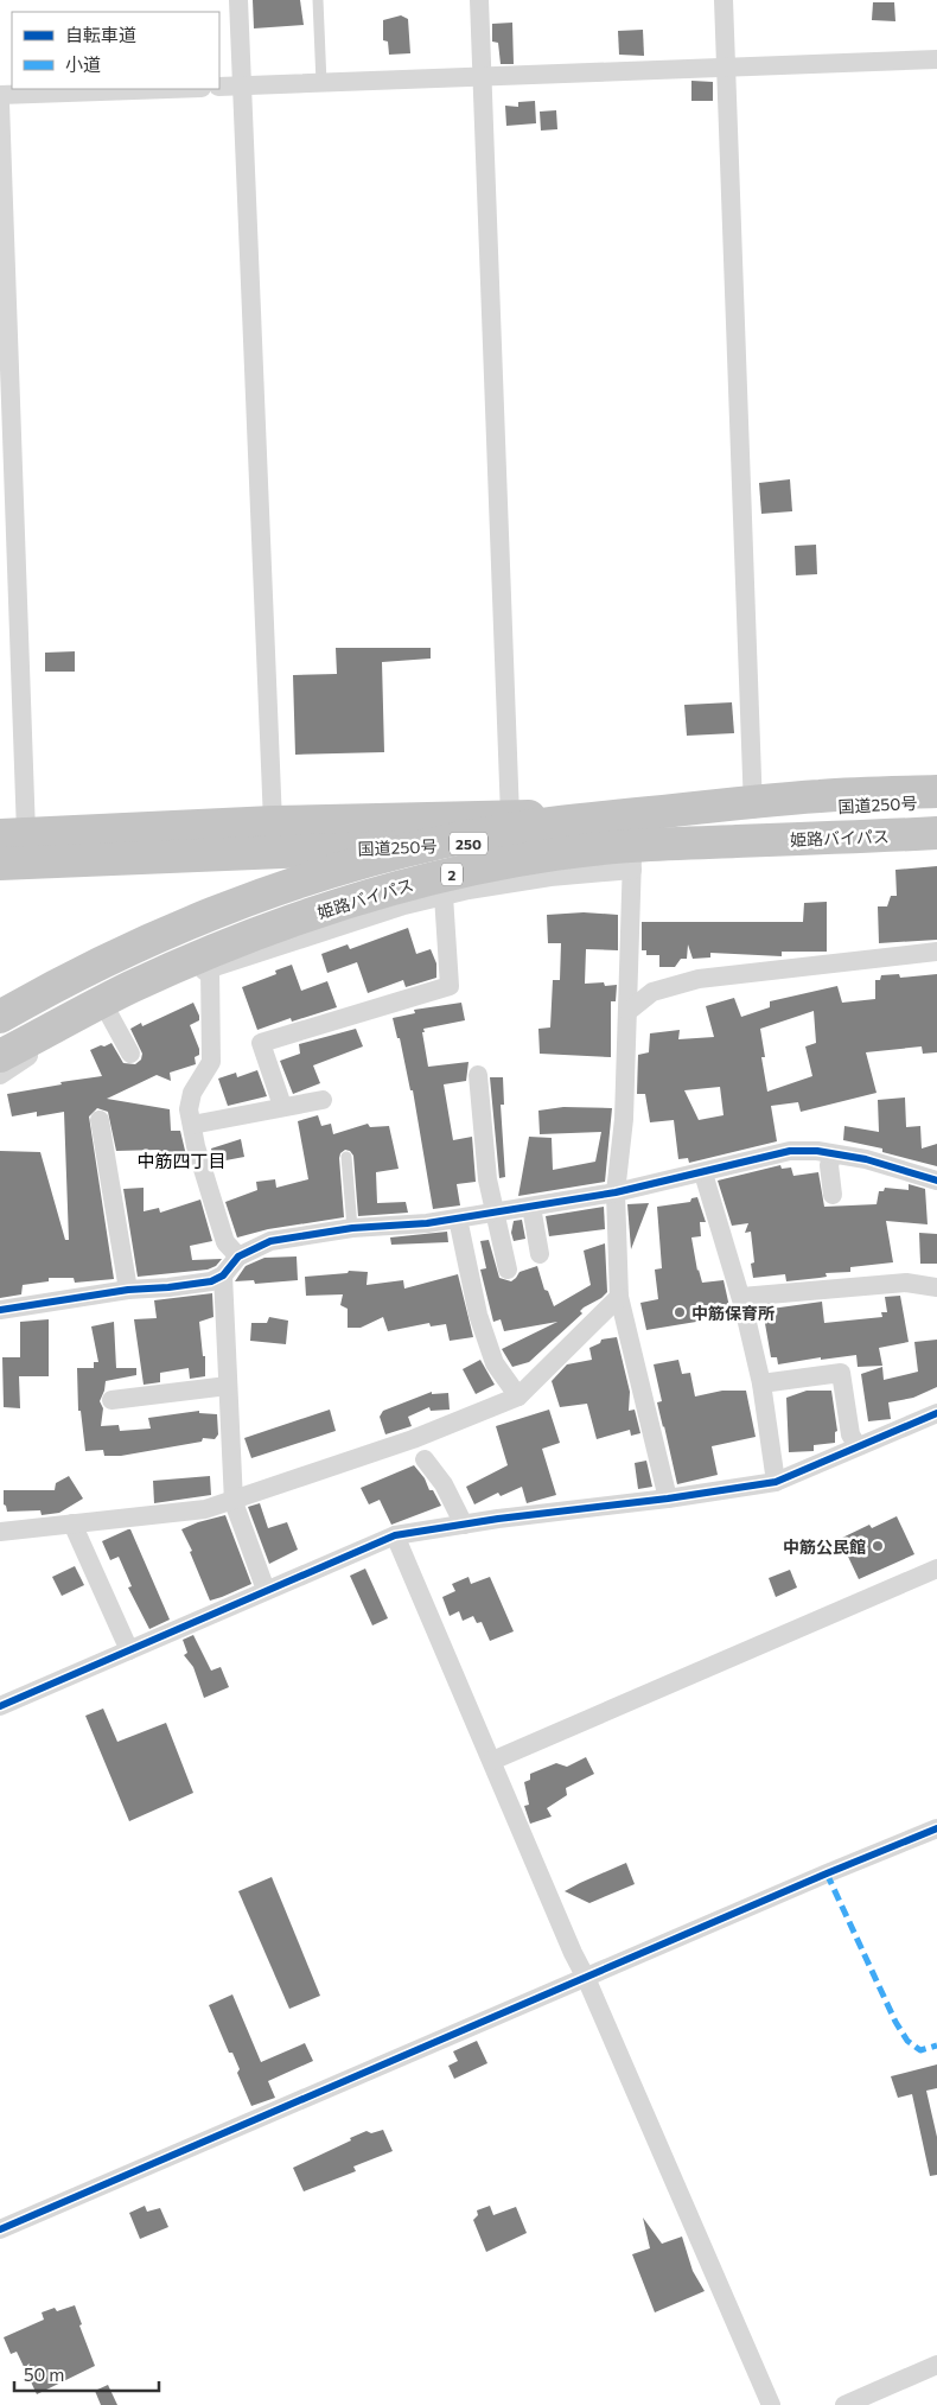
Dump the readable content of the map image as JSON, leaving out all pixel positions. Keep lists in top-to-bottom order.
{
  "streets": {
    "highway": [
      "国道250号",
      "姫路バイパス",
      "250",
      "2"
    ]
  },
  "districts": ["中筋四丁目"],
  "places": ["中筋保育所", "中筋公民館"],
  "legend": ["自転車道", "小道"],
  "scale_bar": "50 m"
}
